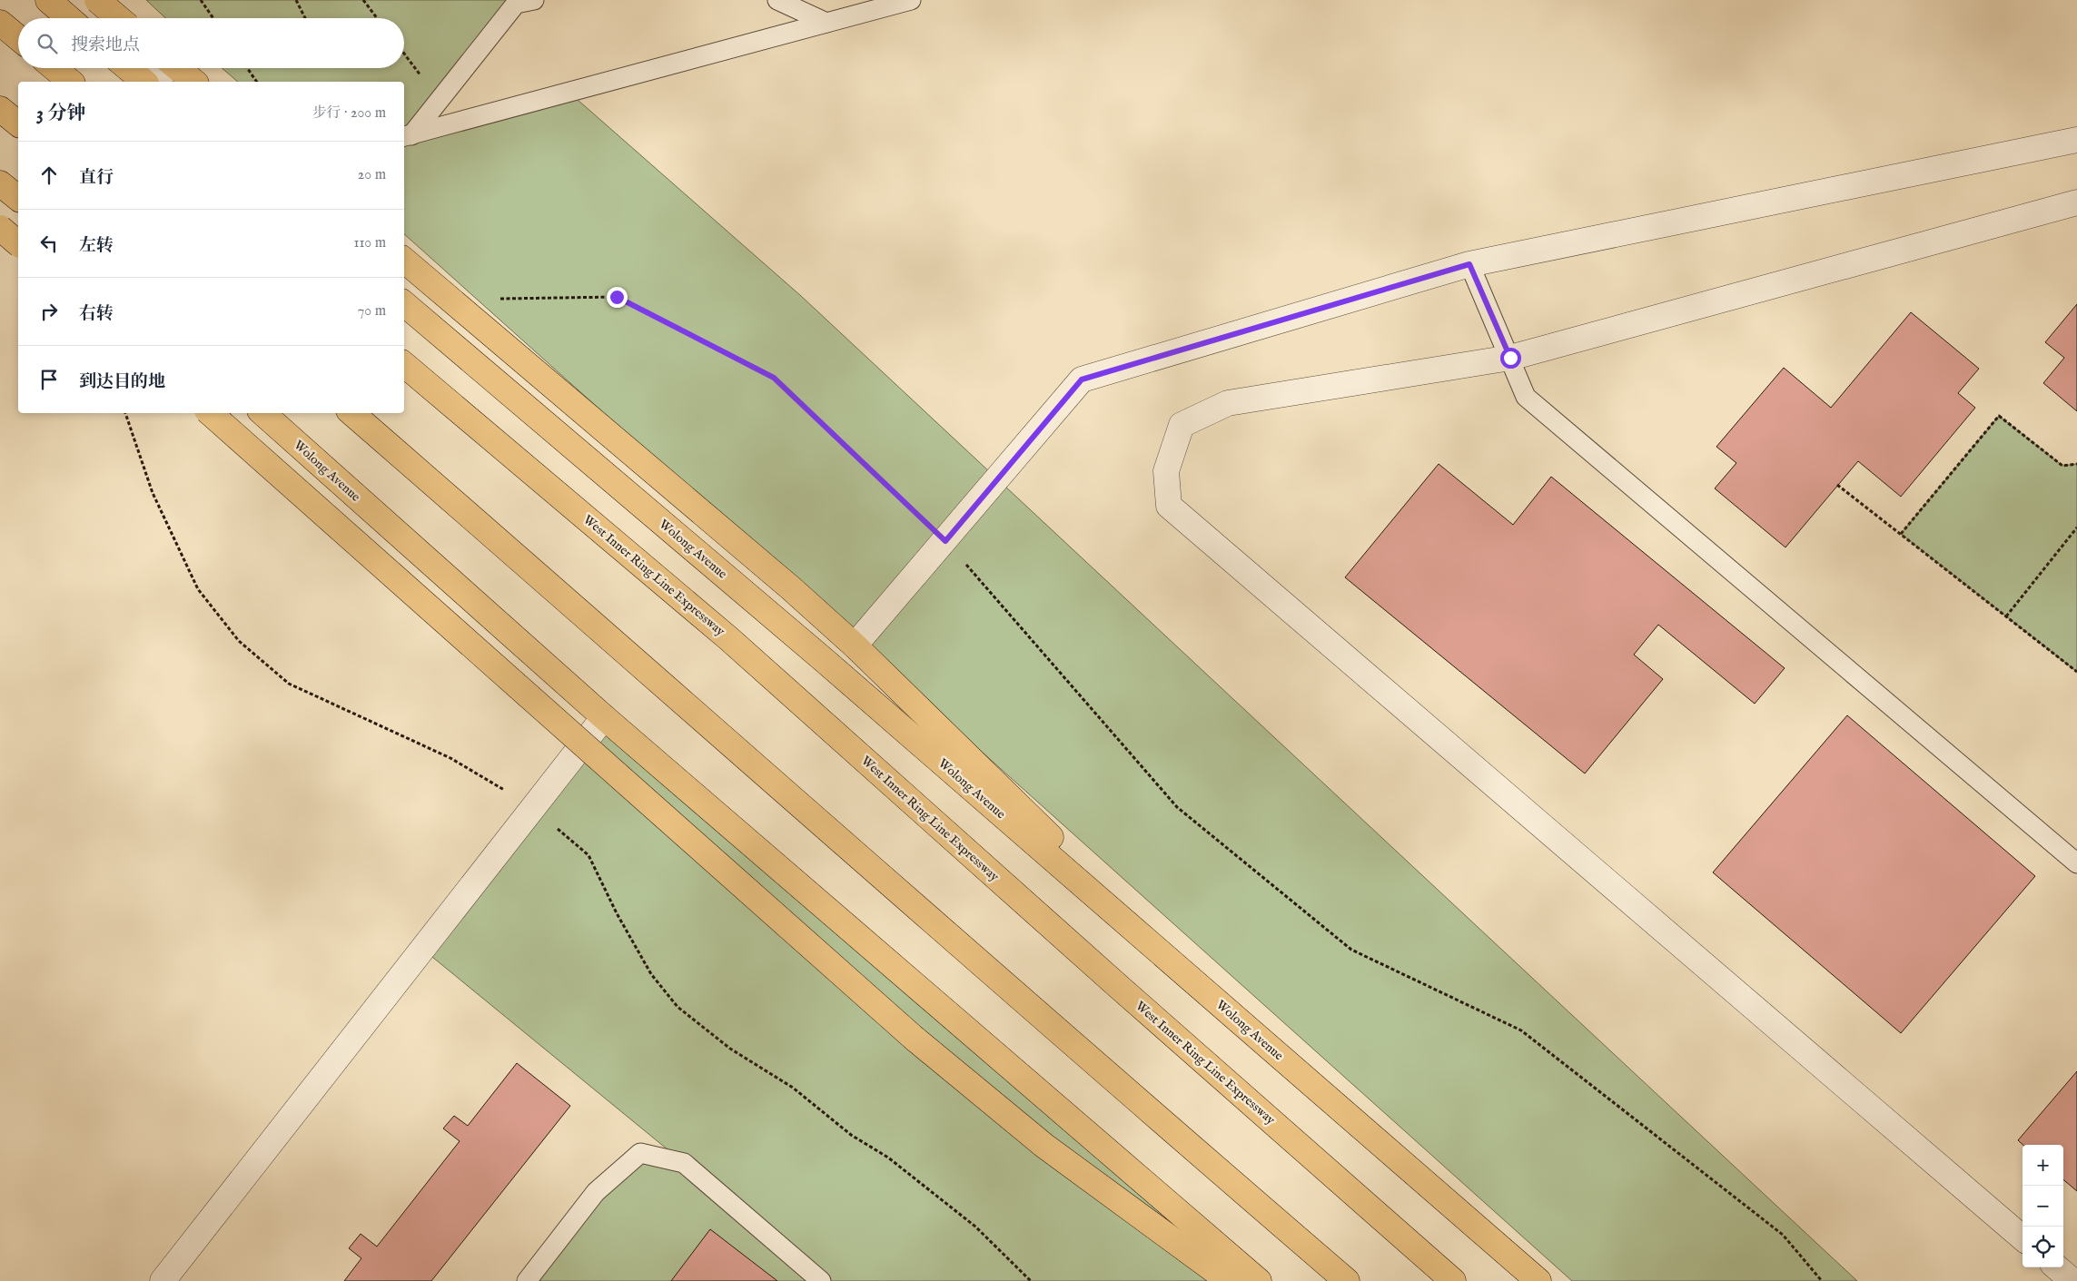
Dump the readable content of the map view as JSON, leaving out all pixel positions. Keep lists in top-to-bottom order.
{
  "streets": {
    "highway": ["Wolong Avenue", "West Inner Ring Line Expressway"]
  },
  "page": {
    "search": "搜索地点",
    "heading": ["3 分钟", "步行 · 200 m"],
    "list": [
      ["直行", "20 m"],
      ["左转", "110 m"],
      ["右转", "70 m"],
      "到达目的地"
    ],
    "map_buttons": ["+", "−"]
  }
}
